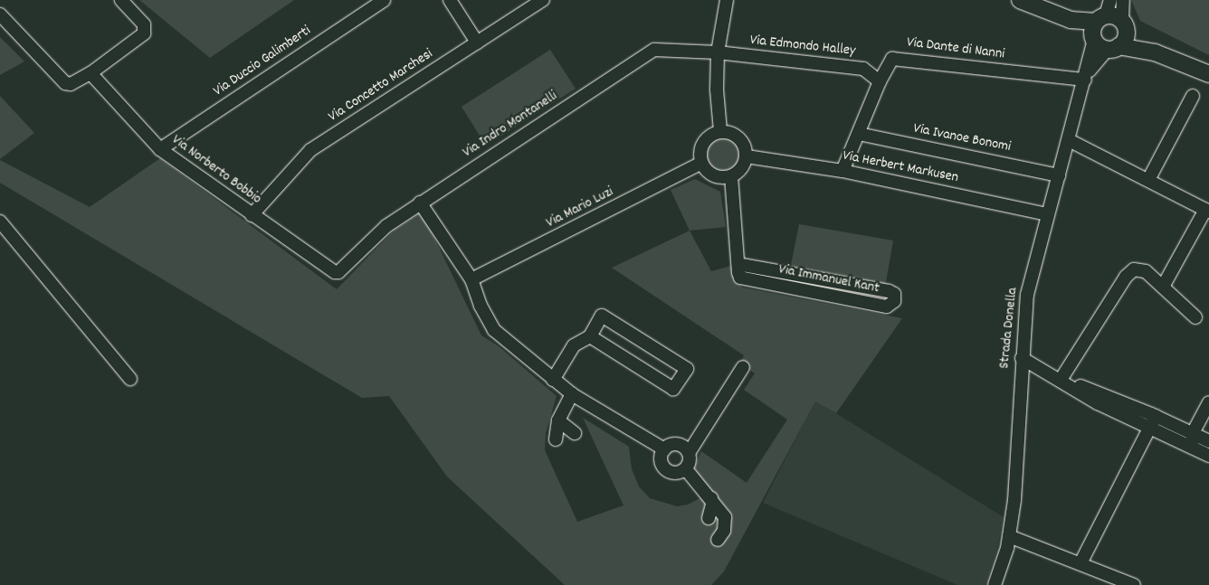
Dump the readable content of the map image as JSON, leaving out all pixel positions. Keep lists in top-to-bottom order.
{
  "streets": {
    "street": [
      "Via Edmondo Halley",
      "Via Dante di Nanni",
      "Via Duccio Galimberti",
      "Via Concetto Marchesi",
      "Via Indro Montanelli",
      "Via Ivanoe Bonomi",
      "Via Herbert Markusen",
      "Via Norberto Bobbio",
      "Via Mario Luzi",
      "Via Immanuel Kant",
      "Strada Donella"
    ]
  },
  "crossings": [
    ["Via Edmondo Halley", "Via Dante di Nanni"],
    ["Via Edmondo Halley", "Via Indro Montanelli"],
    ["Via Dante di Nanni", "Via Ivanoe Bonomi"],
    ["Via Dante di Nanni", "Via Herbert Markusen"],
    ["Via Dante di Nanni", "Strada Donella"],
    ["Via Duccio Galimberti", "Via Norberto Bobbio"],
    ["Via Concetto Marchesi", "Via Norberto Bobbio"],
    ["Via Indro Montanelli", "Via Norberto Bobbio"],
    ["Via Ivanoe Bonomi", "Strada Donella"],
    ["Via Herbert Markusen", "Via Mario Luzi"],
    ["Via Herbert Markusen", "Via Immanuel Kant"],
    ["Via Herbert Markusen", "Strada Donella"],
    ["Via Mario Luzi", "Via Immanuel Kant"]
  ]
}
